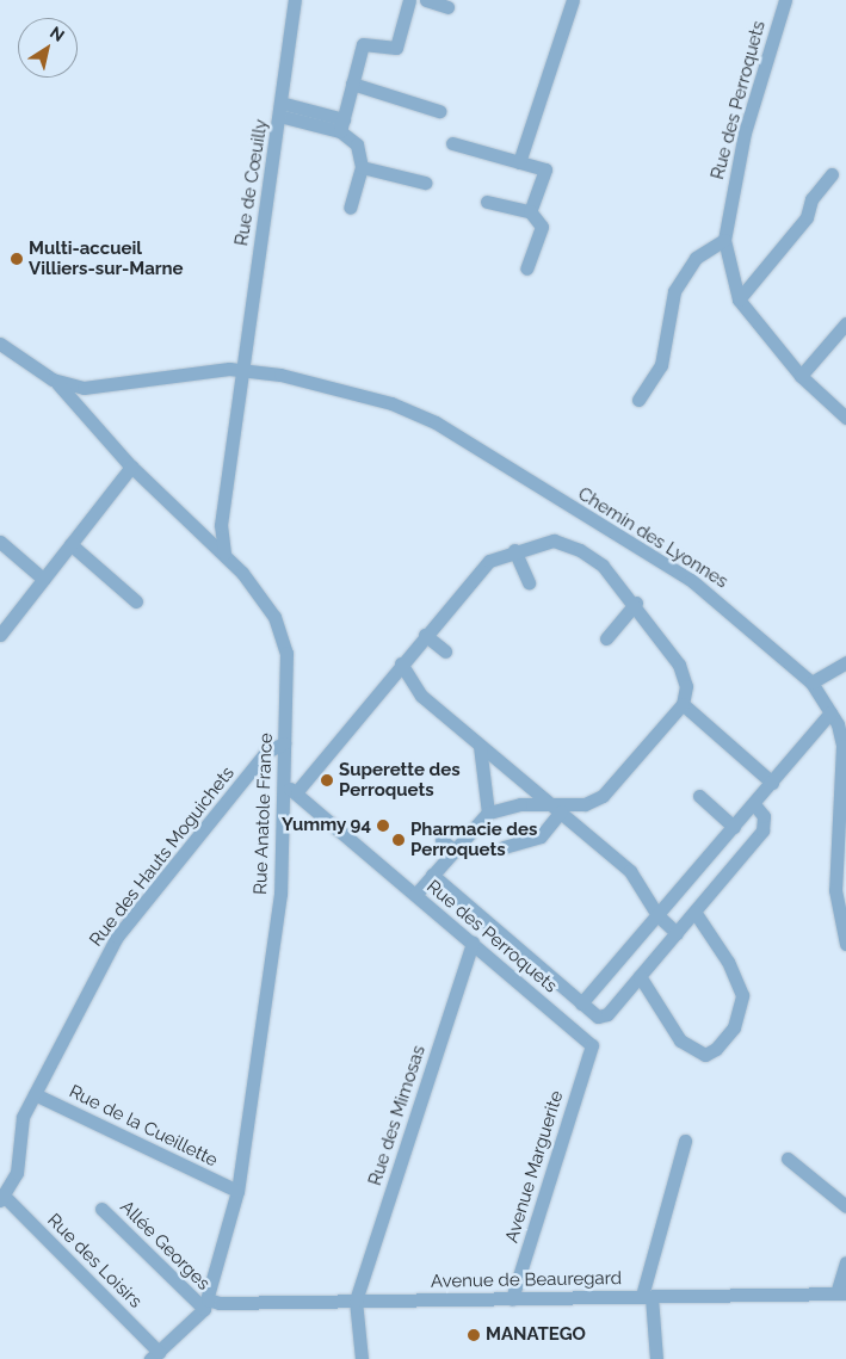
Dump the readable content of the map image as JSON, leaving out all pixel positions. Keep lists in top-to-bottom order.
{
  "streets": {
    "street": [
      "Rue des Perroquets",
      "Rue de Cœuilly",
      "Chemin des Lyonnes",
      "Rue Anatole France",
      "Rue des Hauts Moguichets",
      "Rue des Mimosas",
      "Rue de la Cueillette",
      "Avenue Marguerite",
      "Allée Georges",
      "Rue des Loisirs",
      "Avenue de Beauregard"
    ]
  },
  "crossings": [
    ["Rue des Perroquets", "Rue Anatole France"],
    ["Rue des Perroquets", "Rue des Mimosas"],
    ["Rue des Perroquets", "Avenue Marguerite"],
    ["Rue de Cœuilly", "Chemin des Lyonnes"],
    ["Rue Anatole France", "Rue des Hauts Moguichets"],
    ["Rue Anatole France", "Rue de la Cueillette"],
    ["Rue Anatole France", "Allée Georges"],
    ["Rue Anatole France", "Avenue de Beauregard"],
    ["Rue des Hauts Moguichets", "Rue de la Cueillette"],
    ["Rue des Hauts Moguichets", "Rue des Loisirs"],
    ["Rue des Mimosas", "Avenue de Beauregard"],
    ["Avenue Marguerite", "Avenue de Beauregard"],
    ["Allée Georges", "Avenue de Beauregard"]
  ],
  "places": [
    "Multi-accueil Villiers-sur-Marne",
    "Superette des Perroquets",
    "Yummy 94",
    "Pharmacie des Perroquets",
    "MANATEGO"
  ],
  "north": "top right"
}
